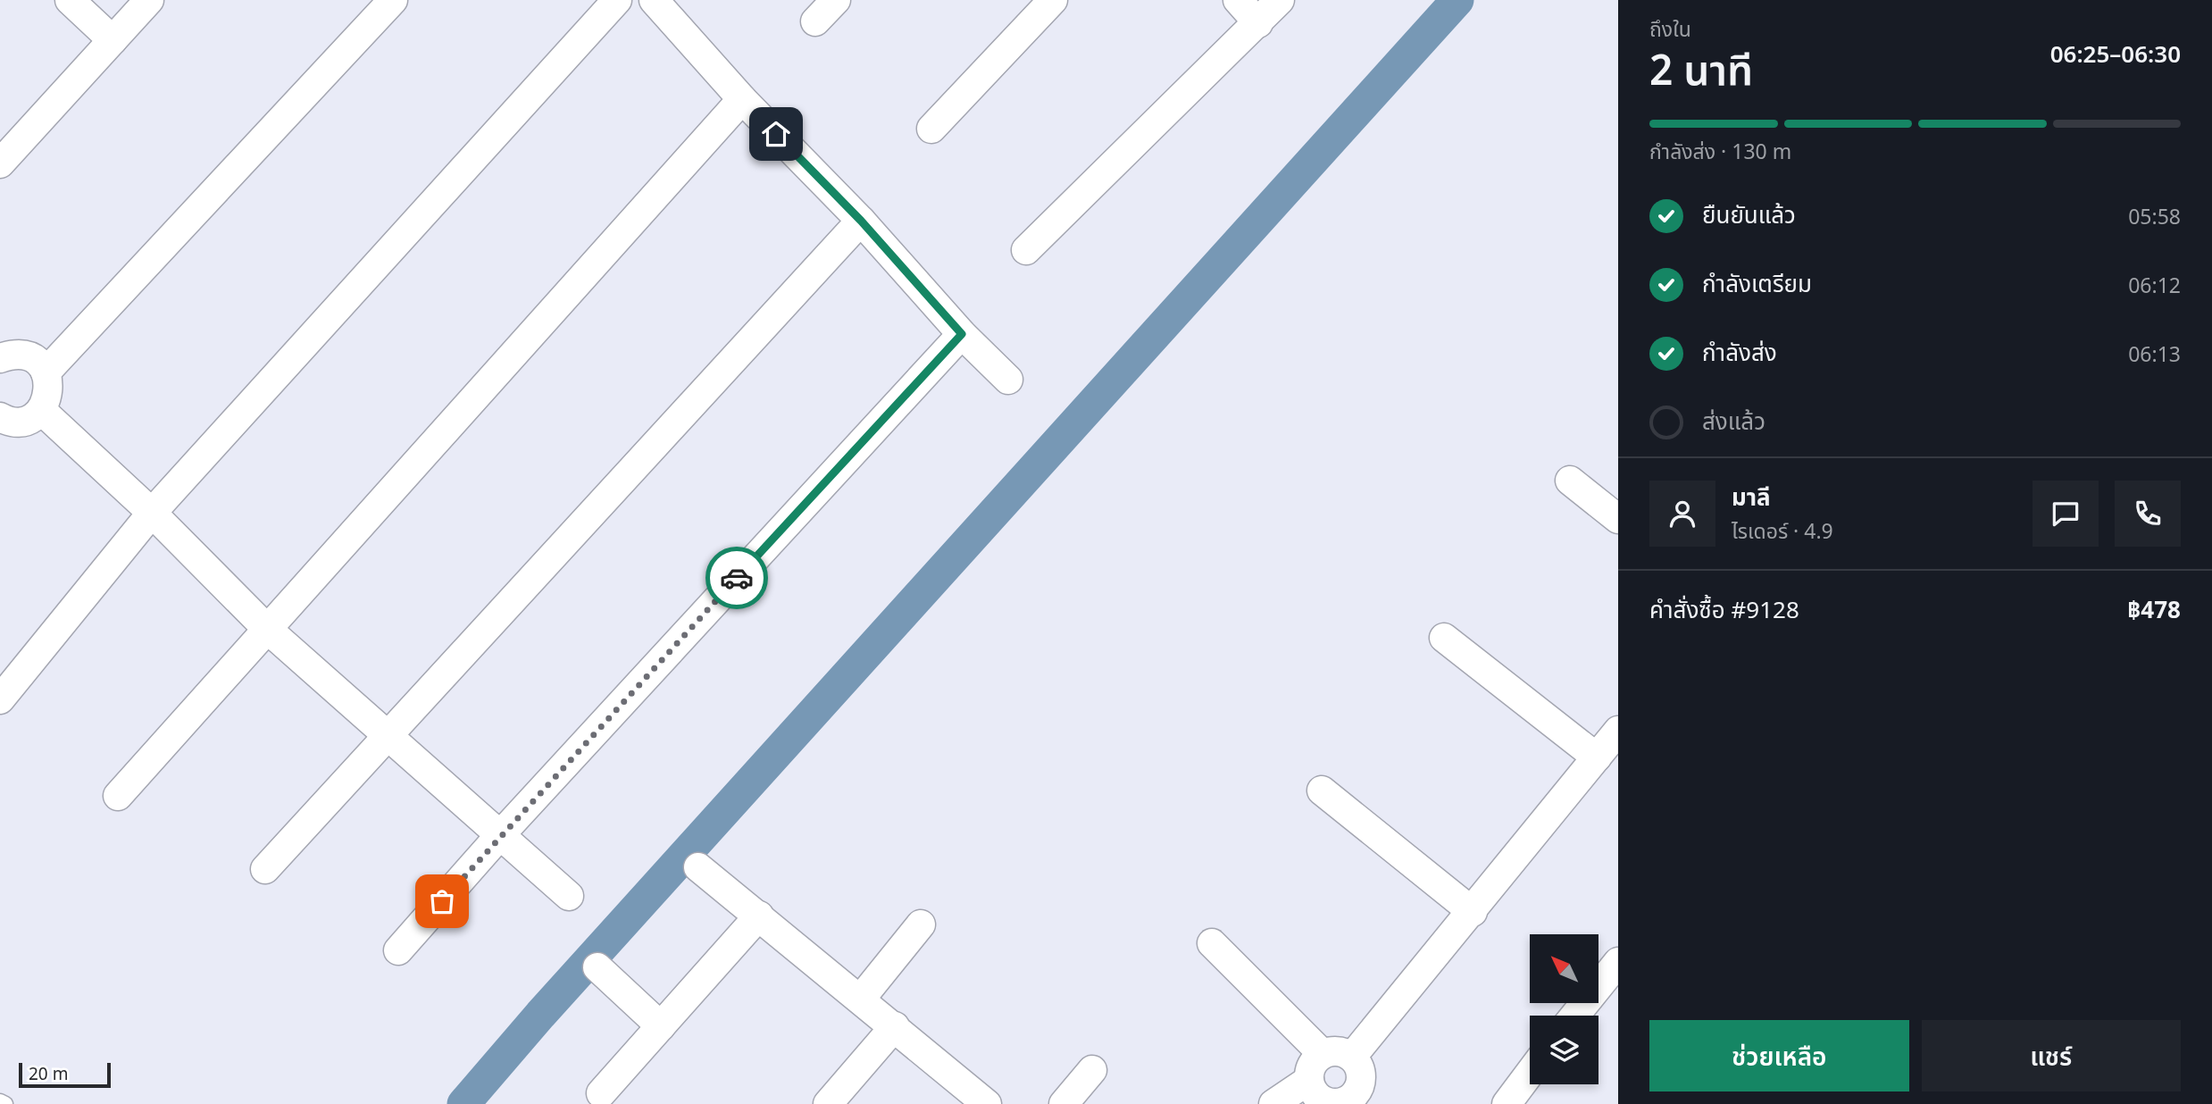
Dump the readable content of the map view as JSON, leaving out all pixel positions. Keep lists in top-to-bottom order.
{
  "scale_bar": "20 m",
  "north": "top left",
  "page": {
    "heading": ["2 นาที", "ถึงใน", "06:25–06:30"],
    "panel": [
      "มาลี",
      "ไรเดอร์ · 4.9",
      "คำสั่งซื้อ #9128",
      "฿478"
    ],
    "bar": "กำลังส่ง · 130 m",
    "list": [
      ["ยืนยันแล้ว", "05:58"],
      ["กำลังเตรียม", "06:12"],
      ["กำลังส่ง", "06:13"],
      "ส่งแล้ว"
    ],
    "buttons": ["ช่วยเหลือ", "แชร์"],
    "scale": "20 m"
  }
}
